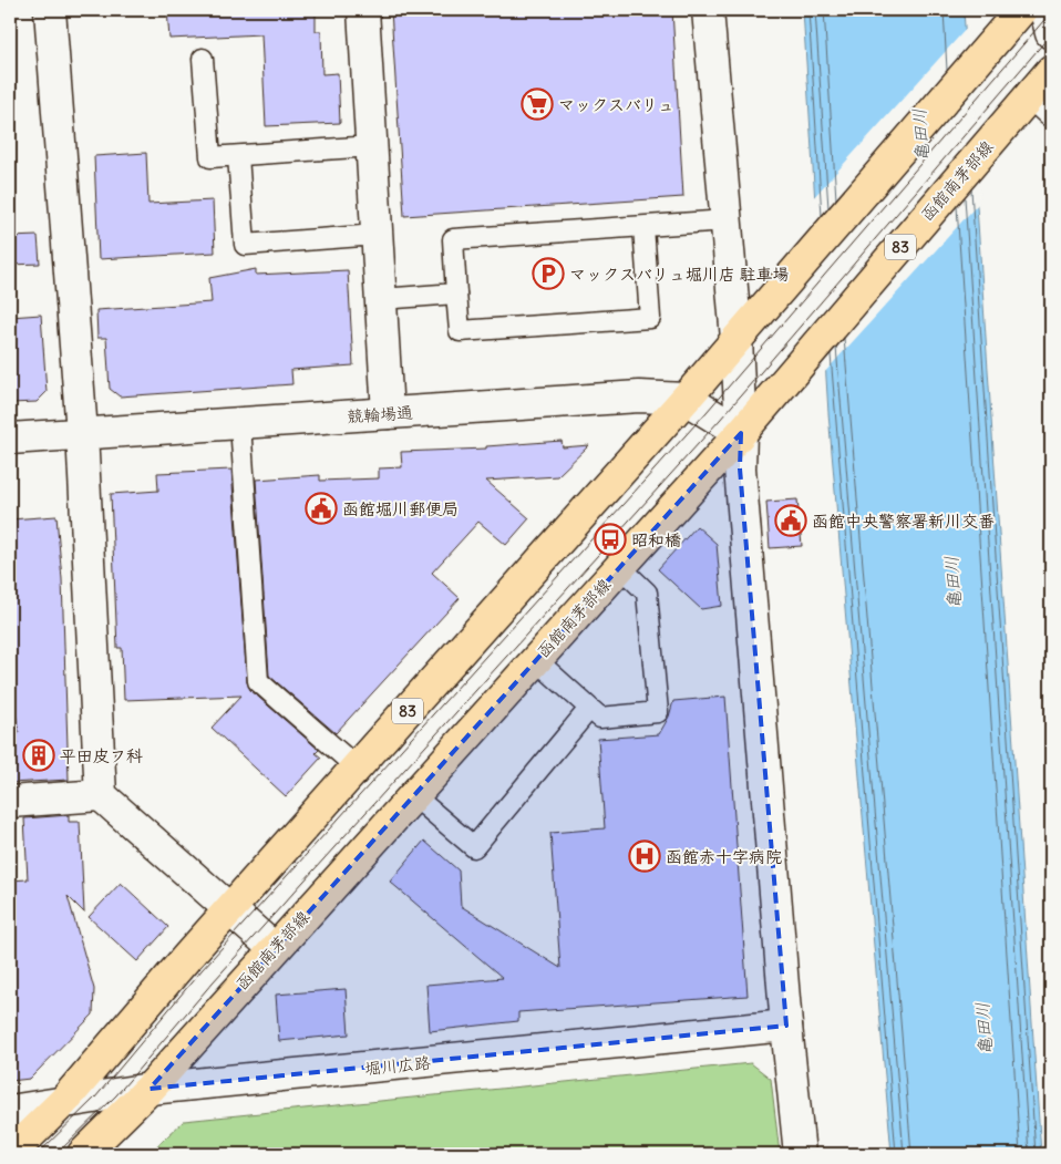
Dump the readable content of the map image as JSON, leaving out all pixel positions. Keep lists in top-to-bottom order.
{
  "streets": {
    "main road": ["函館南茅部線", "83"],
    "street": ["競輪場通", "堀川広路"]
  },
  "crossings": [
    ["函館南茅部線", "競輪場通"],
    ["函館南茅部線", "堀川広路"],
    ["83", "競輪場通"],
    ["83", "堀川広路"]
  ],
  "water": ["亀田川"],
  "places": {
    "supermarket": ["マックスバリュ"],
    "parking": ["マックスバリュ堀川店 駐車場"],
    "public building": ["函館堀川郵便局", "函館中央警察署新川交番"],
    "bus stop": ["昭和橋"],
    "building": ["平田皮フ科"],
    "hospital": ["函館赤十字病院"]
  }
}
